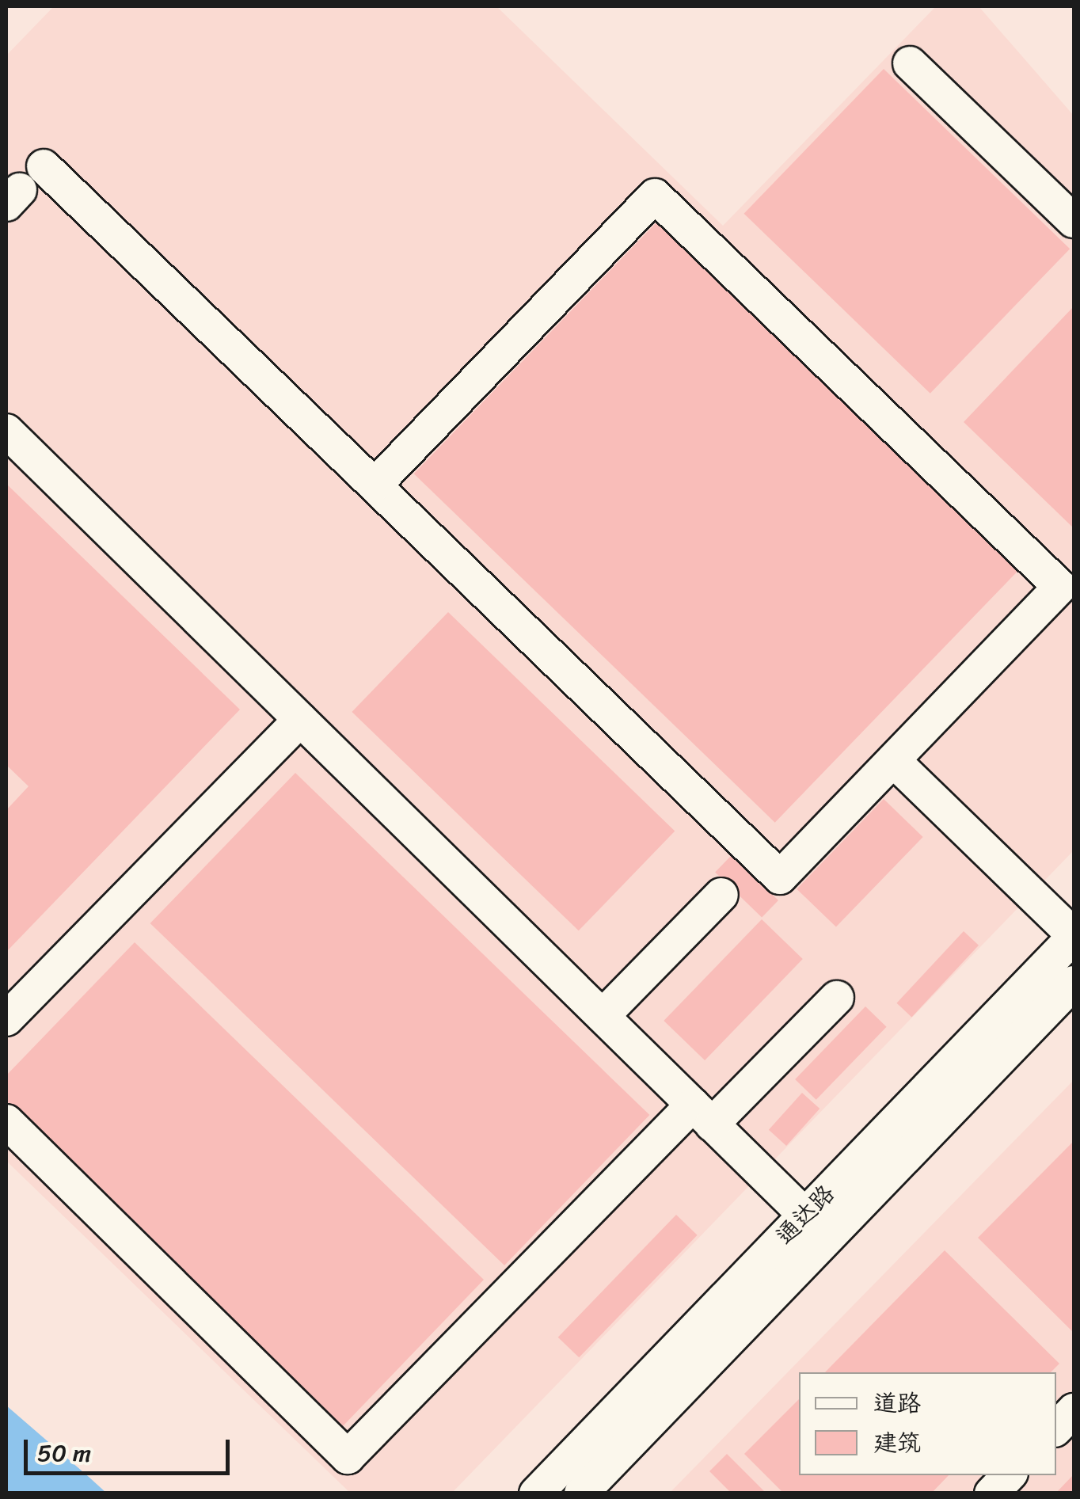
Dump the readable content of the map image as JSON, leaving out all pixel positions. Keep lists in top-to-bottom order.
{
  "streets": {
    "street": ["通达路"]
  },
  "legend": ["道路", "建筑"],
  "scale_bar": "50 m"
}
